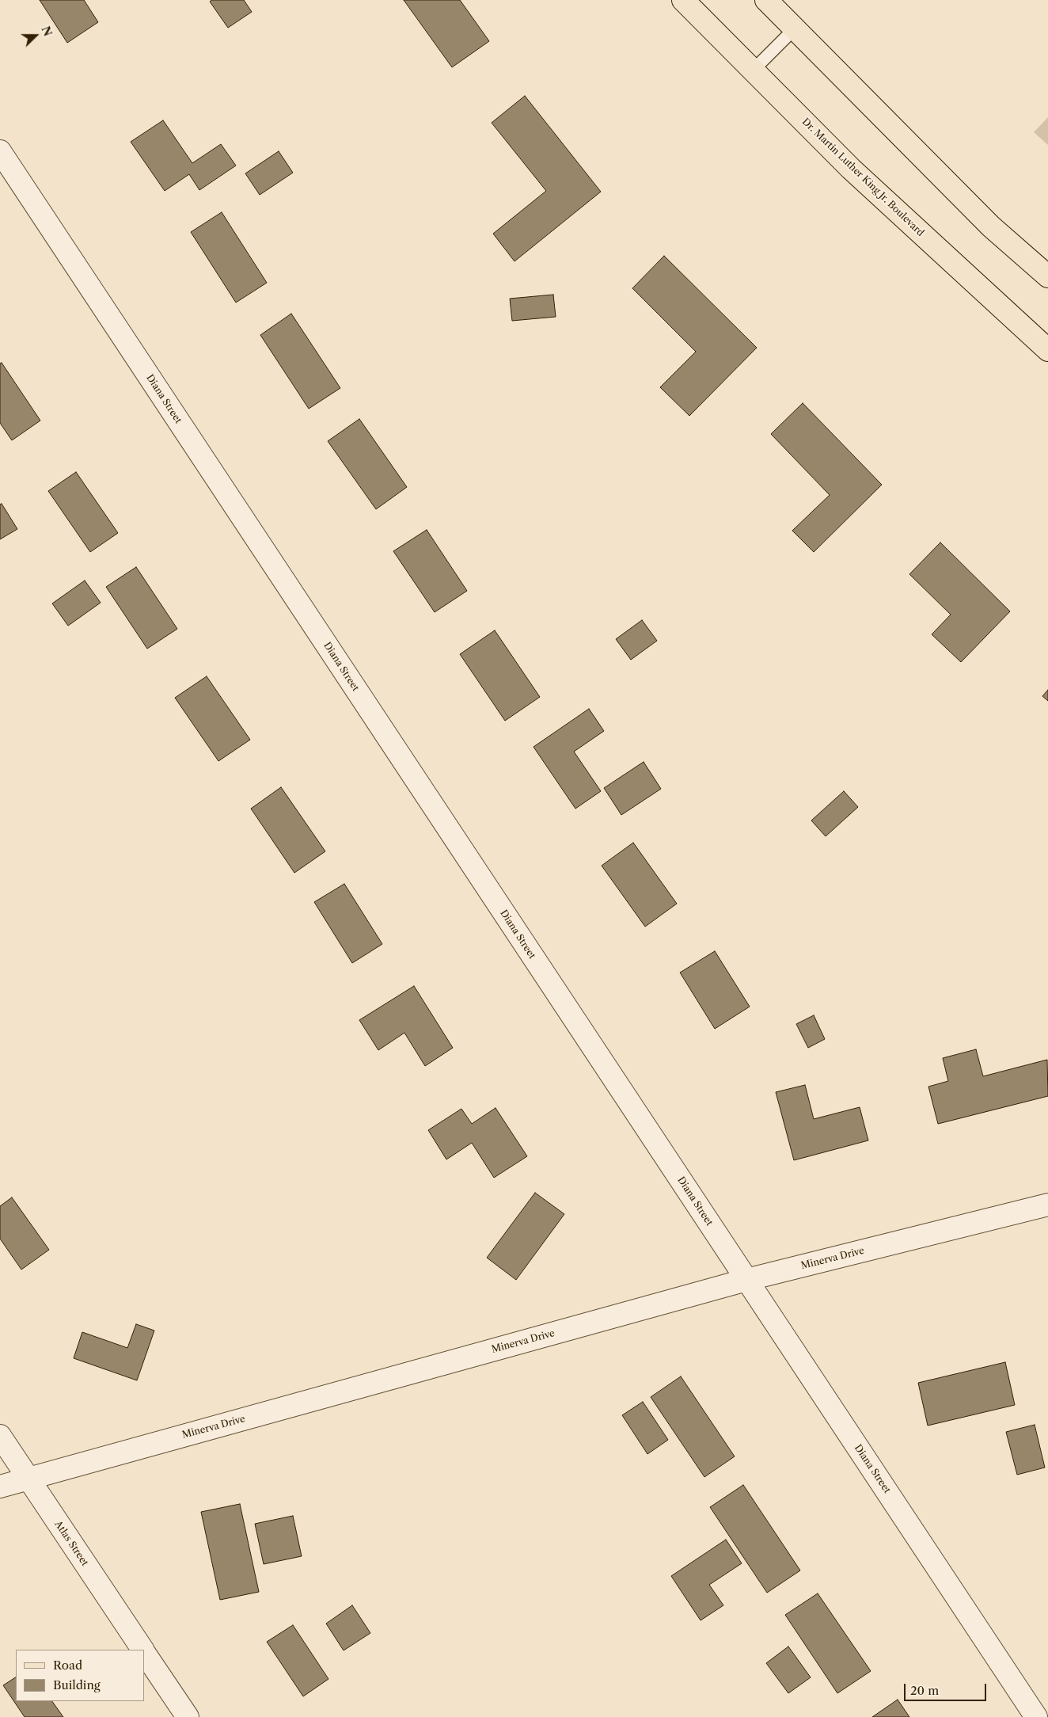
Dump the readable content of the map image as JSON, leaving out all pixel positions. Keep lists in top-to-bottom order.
{
  "streets": {
    "main road": ["Dr. Martin Luther King Jr. Boulevard"],
    "street": ["Diana Street", "Minerva Drive", "Atlas Street"]
  },
  "crossings": [
    ["Diana Street", "Minerva Drive"],
    ["Minerva Drive", "Atlas Street"]
  ],
  "legend": ["Road", "Building"],
  "scale_bar": "20 m",
  "north": "right"
}
